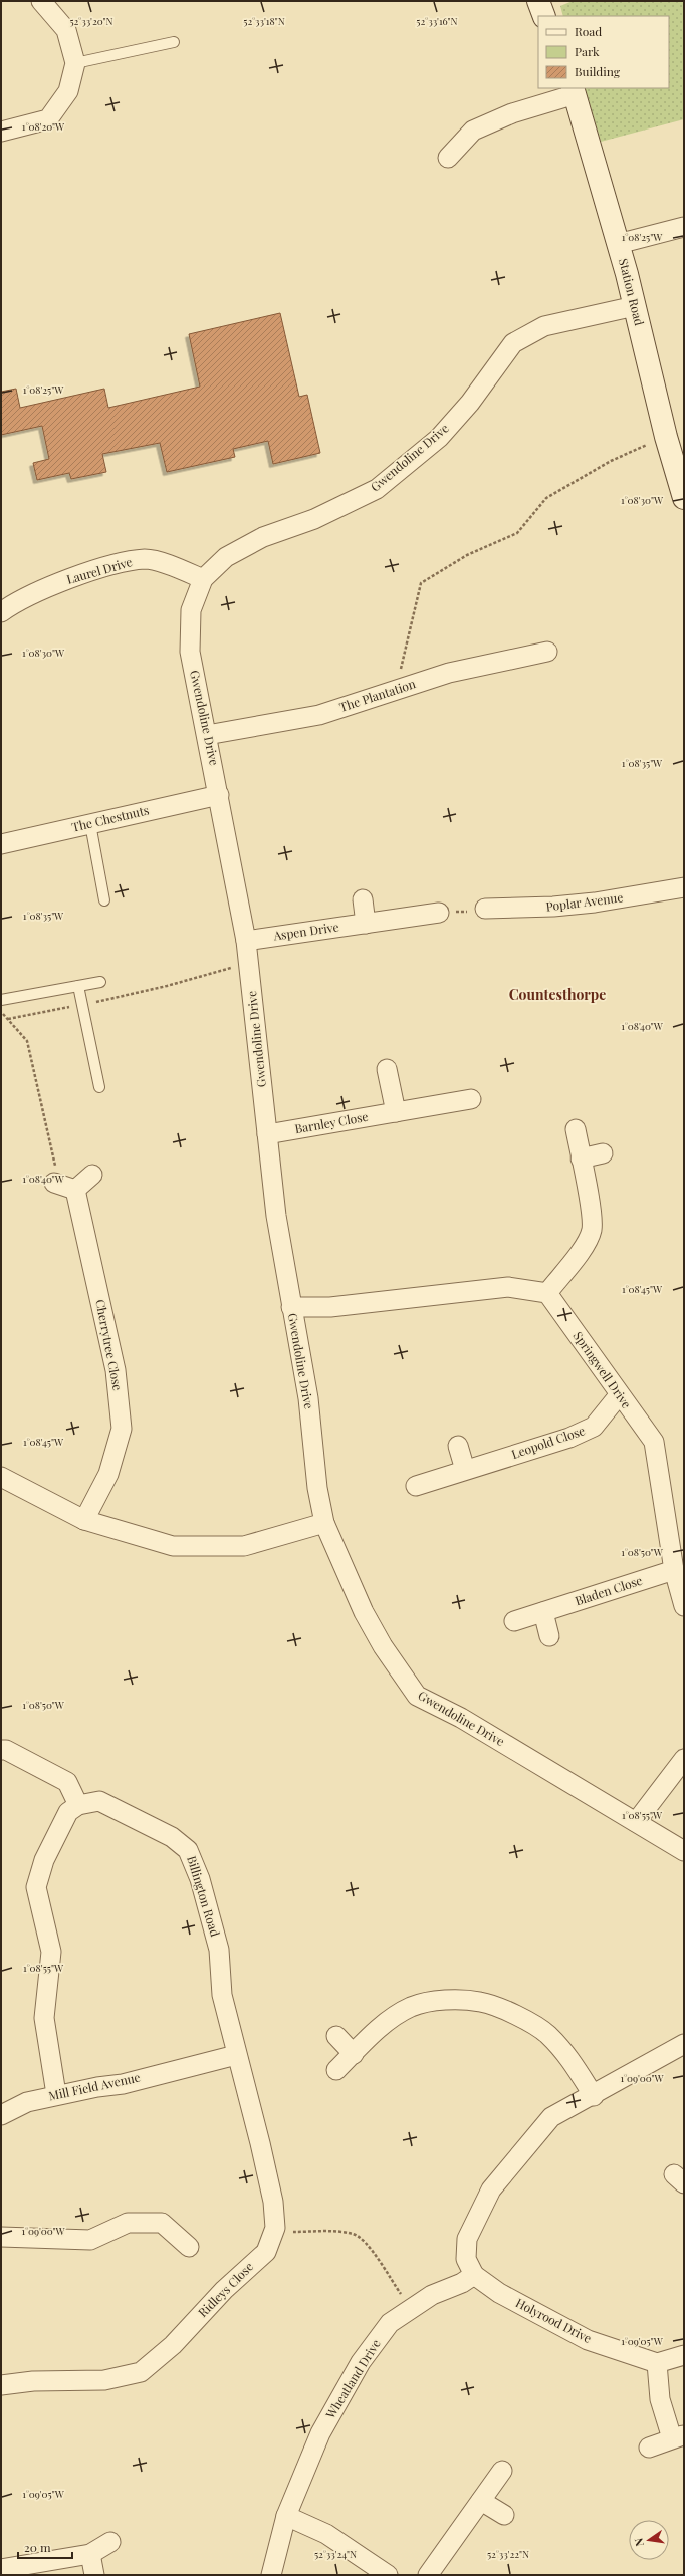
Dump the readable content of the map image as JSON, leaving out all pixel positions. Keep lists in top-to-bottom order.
{
  "streets": {
    "street": [
      "Station Road",
      "Gwendoline Drive",
      "Laurel Drive",
      "The Plantation",
      "The Chestnuts",
      "Poplar Avenue",
      "Aspen Drive",
      "Barnley Close",
      "Cherrytree Close",
      "Springwell Drive",
      "Leopold Close",
      "Bladen Close",
      "Billington Road",
      "Mill Field Avenue",
      "Ridleys Close",
      "Holyrood Drive",
      "Wheatland Drive"
    ]
  },
  "crossings": [
    ["Station Road", "Gwendoline Drive"],
    ["Gwendoline Drive", "Laurel Drive"],
    ["Gwendoline Drive", "The Plantation"],
    ["Gwendoline Drive", "The Chestnuts"],
    ["Gwendoline Drive", "Aspen Drive"],
    ["Gwendoline Drive", "Barnley Close"],
    ["Springwell Drive", "Leopold Close"],
    ["Springwell Drive", "Bladen Close"],
    ["Billington Road", "Mill Field Avenue"],
    ["Billington Road", "Ridleys Close"],
    ["Mill Field Avenue", "Ridleys Close"],
    ["Holyrood Drive", "Wheatland Drive"]
  ],
  "districts": ["Countesthorpe"],
  "legend": ["Road", "Park", "Building"],
  "scale_bar": "20 m",
  "north": "left",
  "coordinates": [
    "52°33'20\"N",
    "52°33'18\"N",
    "52°33'16\"N",
    "1°08'20\"W",
    "1°08'25\"W",
    "1°08'30\"W",
    "1°08'35\"W",
    "1°08'40\"W",
    "1°08'45\"W",
    "1°08'50\"W",
    "1°08'55\"W",
    "1°09'00\"W",
    "1°09'05\"W",
    "52°33'24\"N",
    "52°33'22\"N"
  ]
}
